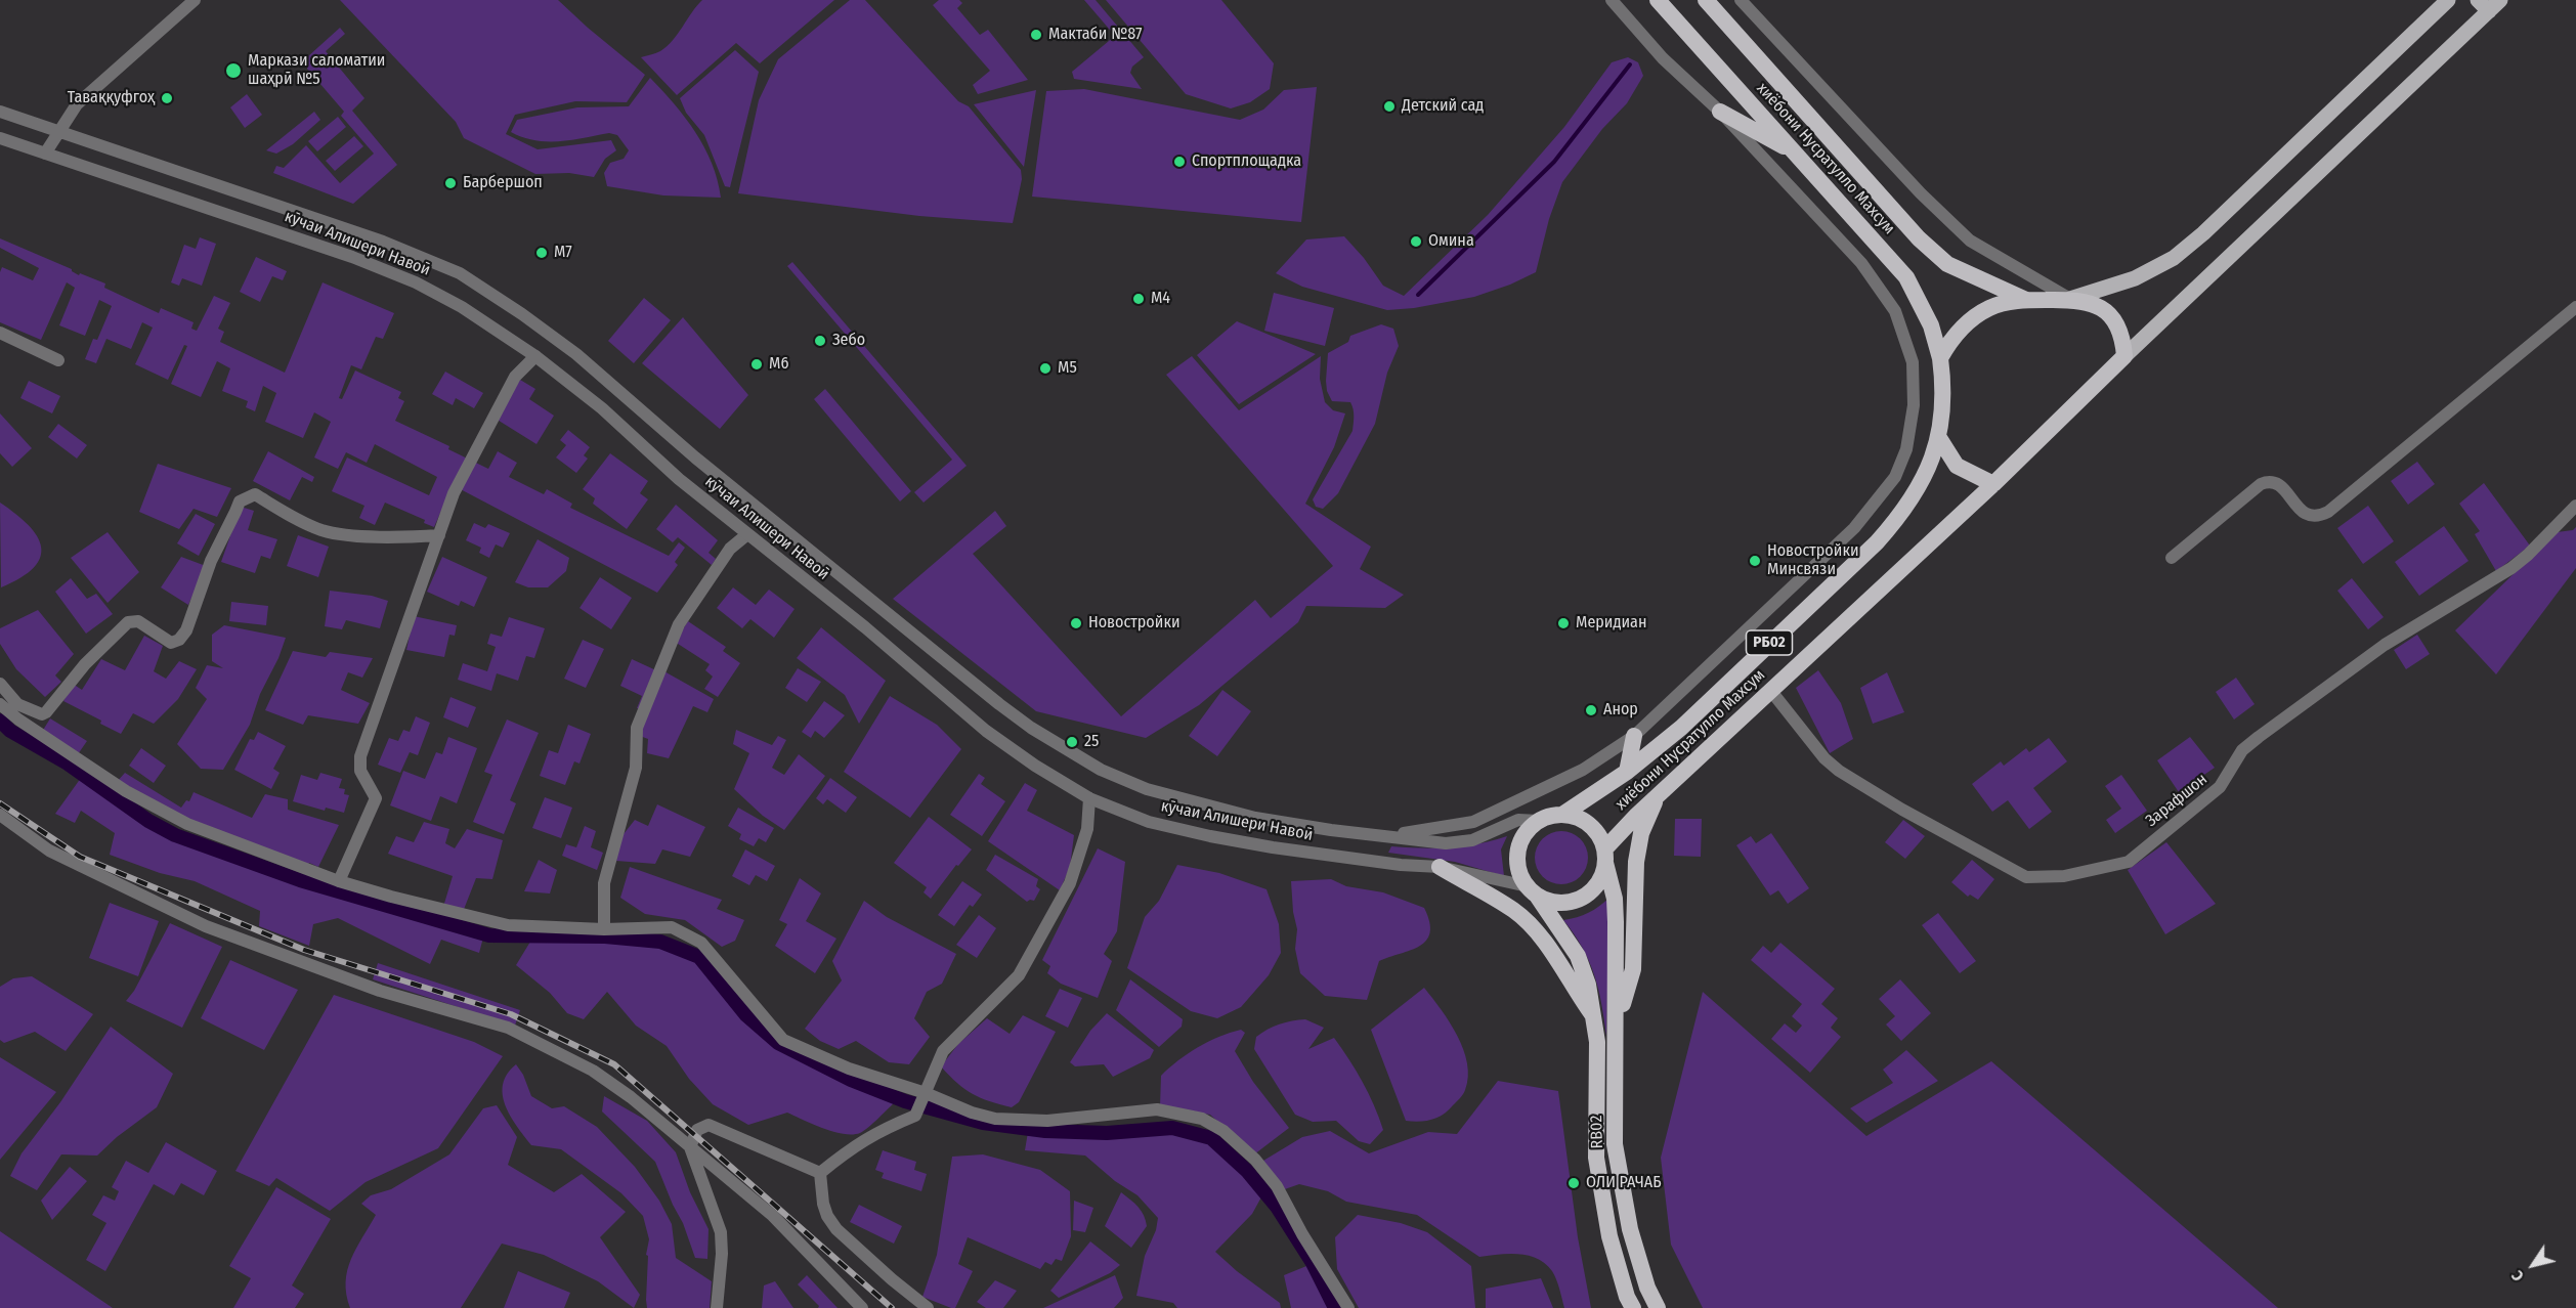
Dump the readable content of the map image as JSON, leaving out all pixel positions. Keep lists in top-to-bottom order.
{
  "streets": {
    "highway": ["хиёбони Нусратулло Махсум", "РБ02", "RB02"],
    "street": ["кӯчаи Алишери Навоӣ", "Зарафшон"]
  },
  "crossings": [
    ["хиёбони Нусратулло Махсум", "кӯчаи Алишери Навоӣ"],
    ["хиёбони Нусратулло Махсум", "РБ02"],
    ["хиёбони Нусратулло Махсум", "Зарафшон"],
    ["хиёбони Нусратулло Махсум", "RB02"],
    ["кӯчаи Алишери Навоӣ", "РБ02"],
    ["кӯчаи Алишери Навоӣ", "RB02"],
    ["РБ02", "RB02"]
  ],
  "places": [
    "Мактаби №87",
    "Маркази саломатии шаҳрӣ №5",
    "Таваққуфгоҳ",
    "Детский сад",
    "Спортплощадка",
    "Барбершоп",
    "Омина",
    "М7",
    "М4",
    "Зебо",
    "М6",
    "М5",
    "Новостройки Минсвязи",
    "Новостройки",
    "Меридиан",
    "Анор",
    "25",
    "ОЛИ РАЧАБ"
  ],
  "north": "bottom left"
}
